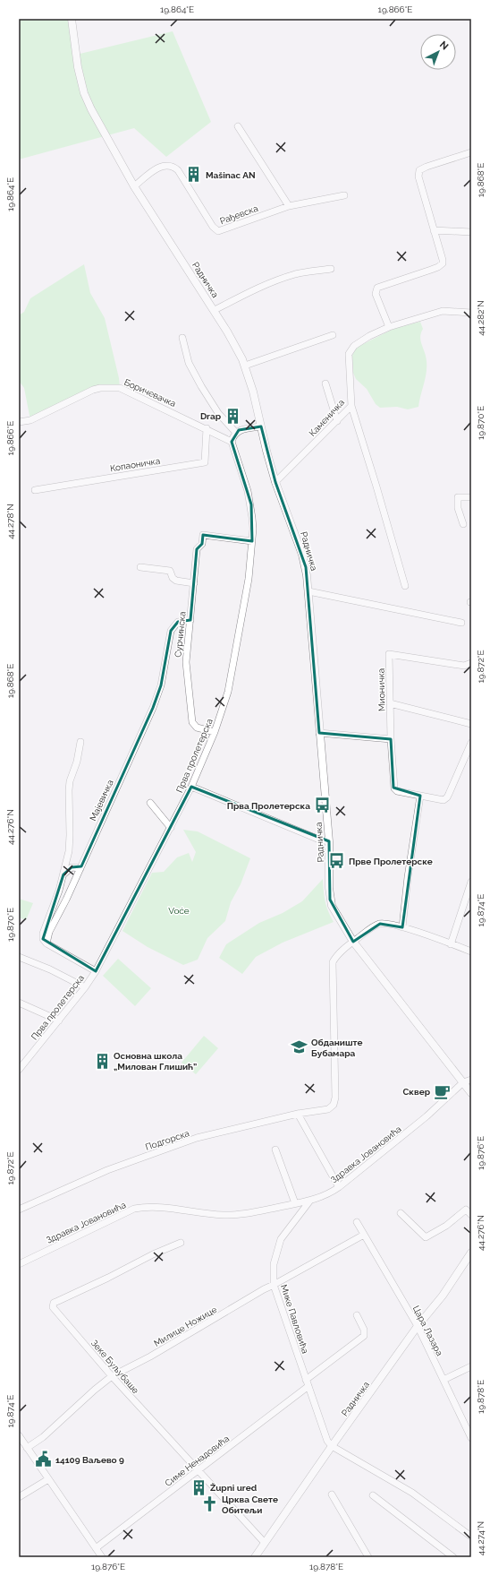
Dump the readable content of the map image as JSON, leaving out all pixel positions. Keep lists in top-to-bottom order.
{
  "streets": {
    "street": [
      "Рађевска",
      "Радничка",
      "Боричевачка",
      "Каменичка",
      "Копаоничка",
      "Сурчинска",
      "Мионичка",
      "Прва пролетерска",
      "Мајевичка",
      "Подгорска",
      "Здравка Јовановића",
      "Мике Павловића",
      "Милице Ножице",
      "Цара Лазара",
      "Зеке Буљубаше",
      "Симе Ненадовића"
    ]
  },
  "crossings": [
    ["Рађевска", "Радничка"],
    ["Радничка", "Каменичка"],
    ["Радничка", "Подгорска"],
    ["Радничка", "Здравка Јовановића"],
    ["Радничка", "Мике Павловића"],
    ["Радничка", "Цара Лазара"],
    ["Радничка", "Зеке Буљубаше"],
    ["Боричевачка", "Копаоничка"],
    ["Боричевачка", "Прва пролетерска"],
    ["Сурчинска", "Прва пролетерска"],
    ["Сурчинска", "Мајевичка"],
    ["Здравка Јовановића", "Мике Павловића"],
    ["Мике Павловића", "Милице Ножице"],
    ["Мике Павловића", "Симе Ненадовића"],
    ["Милице Ножице", "Цара Лазара"],
    ["Милице Ножице", "Зеке Буљубаше"],
    ["Зеке Буљубаше", "Симе Ненадовића"]
  ],
  "parks": ["Voće"],
  "places": {
    "building": [
      "Mašinac AN",
      "Drap",
      "Основна школа „Милован Глишић”",
      "Župni ured"
    ],
    "bus stop": ["Прва Пролетерска", "Прве Пролетерске"],
    "school or university": ["Обданиште Бубамара"],
    "cafe": ["Сквер"],
    "public building": ["14109 Ваљево 9"],
    "church": ["Црква Свете Обитељи"]
  },
  "north": "top right",
  "coordinates": [
    "19.864°E",
    "19.866°E",
    "19.868°E",
    "44.282°N",
    "19.870°E",
    "44.278°N",
    "19.872°E",
    "44.276°N",
    "19.874°E",
    "19.876°E",
    "19.878°E",
    "44.274°N"
  ]
}
